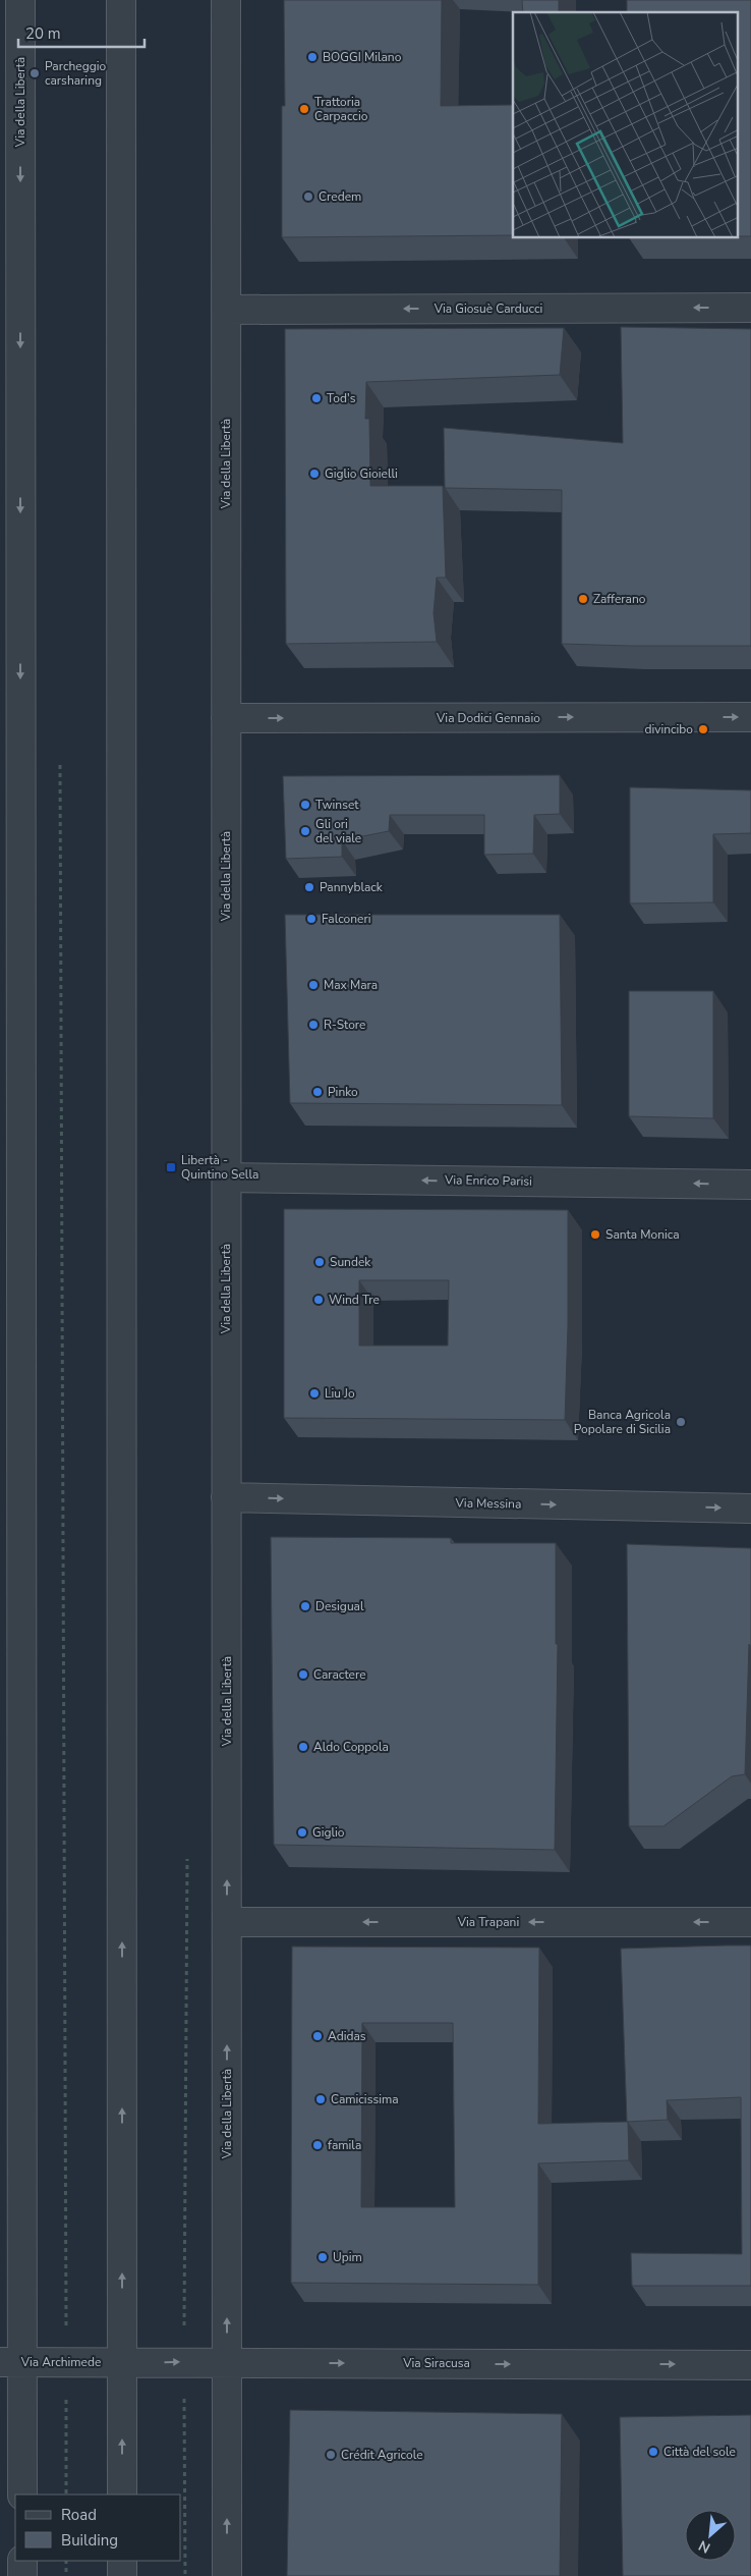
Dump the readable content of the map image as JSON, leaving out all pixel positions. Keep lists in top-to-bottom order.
{
  "streets": {
    "street": [
      "Via della Libertà",
      "Via Giosuè Carducci",
      "Via Dodici Gennaio",
      "Via Enrico Parisi",
      "Via Messina",
      "Via Trapani",
      "Via Archimede",
      "Via Siracusa"
    ]
  },
  "crossings": [
    ["Via della Libertà", "Via Giosuè Carducci"],
    ["Via della Libertà", "Via Dodici Gennaio"],
    ["Via della Libertà", "Via Enrico Parisi"],
    ["Via della Libertà", "Via Messina"],
    ["Via della Libertà", "Via Trapani"],
    ["Via della Libertà", "Via Archimede"],
    ["Via della Libertà", "Via Siracusa"],
    ["Via Archimede", "Via Siracusa"]
  ],
  "one_way": [
    "Via Giosuè Carducci",
    "Via Dodici Gennaio",
    "Via Enrico Parisi",
    "Via Messina",
    "Via Trapani",
    "Via Siracusa"
  ],
  "places": {
    "other": [
      "BOGGI Milano",
      "Parcheggio carsharing",
      "Trattoria Carpaccio",
      "Credem",
      "Tod's",
      "Giglio Gioielli",
      "Zafferano",
      "divincibo",
      "Twinset",
      "Gli ori del viale",
      "Pannyblack",
      "Falconeri",
      "Max Mara",
      "R-Store",
      "Pinko",
      "Santa Monica",
      "Sundek",
      "Wind Tre",
      "Liu Jo",
      "Banca Agricola Popolare di Sicilia",
      "Desigual",
      "Caractere",
      "Aldo Coppola",
      "Giglio",
      "Adidas",
      "Camicissima",
      "famila",
      "Upim",
      "Città del sole",
      "Crédit Agricole"
    ],
    "transit": ["Libertà - Quintino Sella"]
  },
  "legend": ["Road", "Building"],
  "scale_bar": "20 m",
  "north": "bottom left"
}
